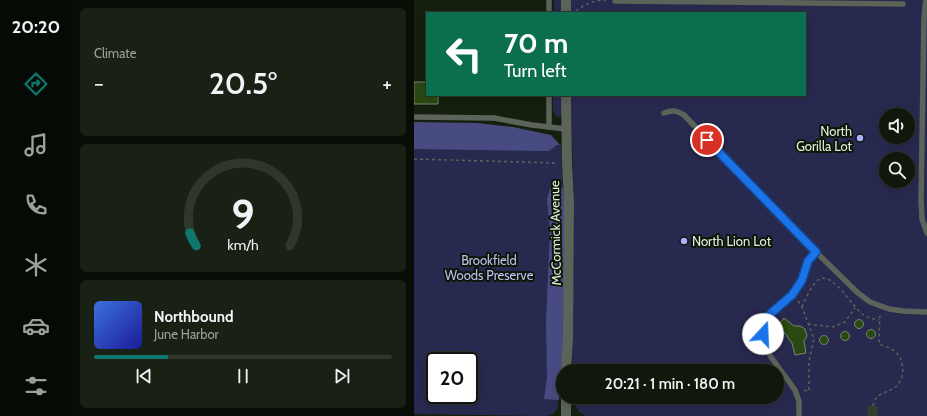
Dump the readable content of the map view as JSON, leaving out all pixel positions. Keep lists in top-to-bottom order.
{
  "streets": {
    "street": ["McCormick Avenue"]
  },
  "parks": ["Brookfield Woods Preserve"],
  "places": ["North Gorilla Lot", "North Lion Lot"],
  "page": {
    "tabs": "20:20",
    "tile": "Climate",
    "turn": ["70 m", "Turn left"],
    "heat": ["−", "20.5°", "+"],
    "song": ["Northbound", "June Harbor"],
    "limit": "20",
    "trip": "20:21 · 1 min · 180 m",
    "gauge": ["9", "km/h"]
  }
}
